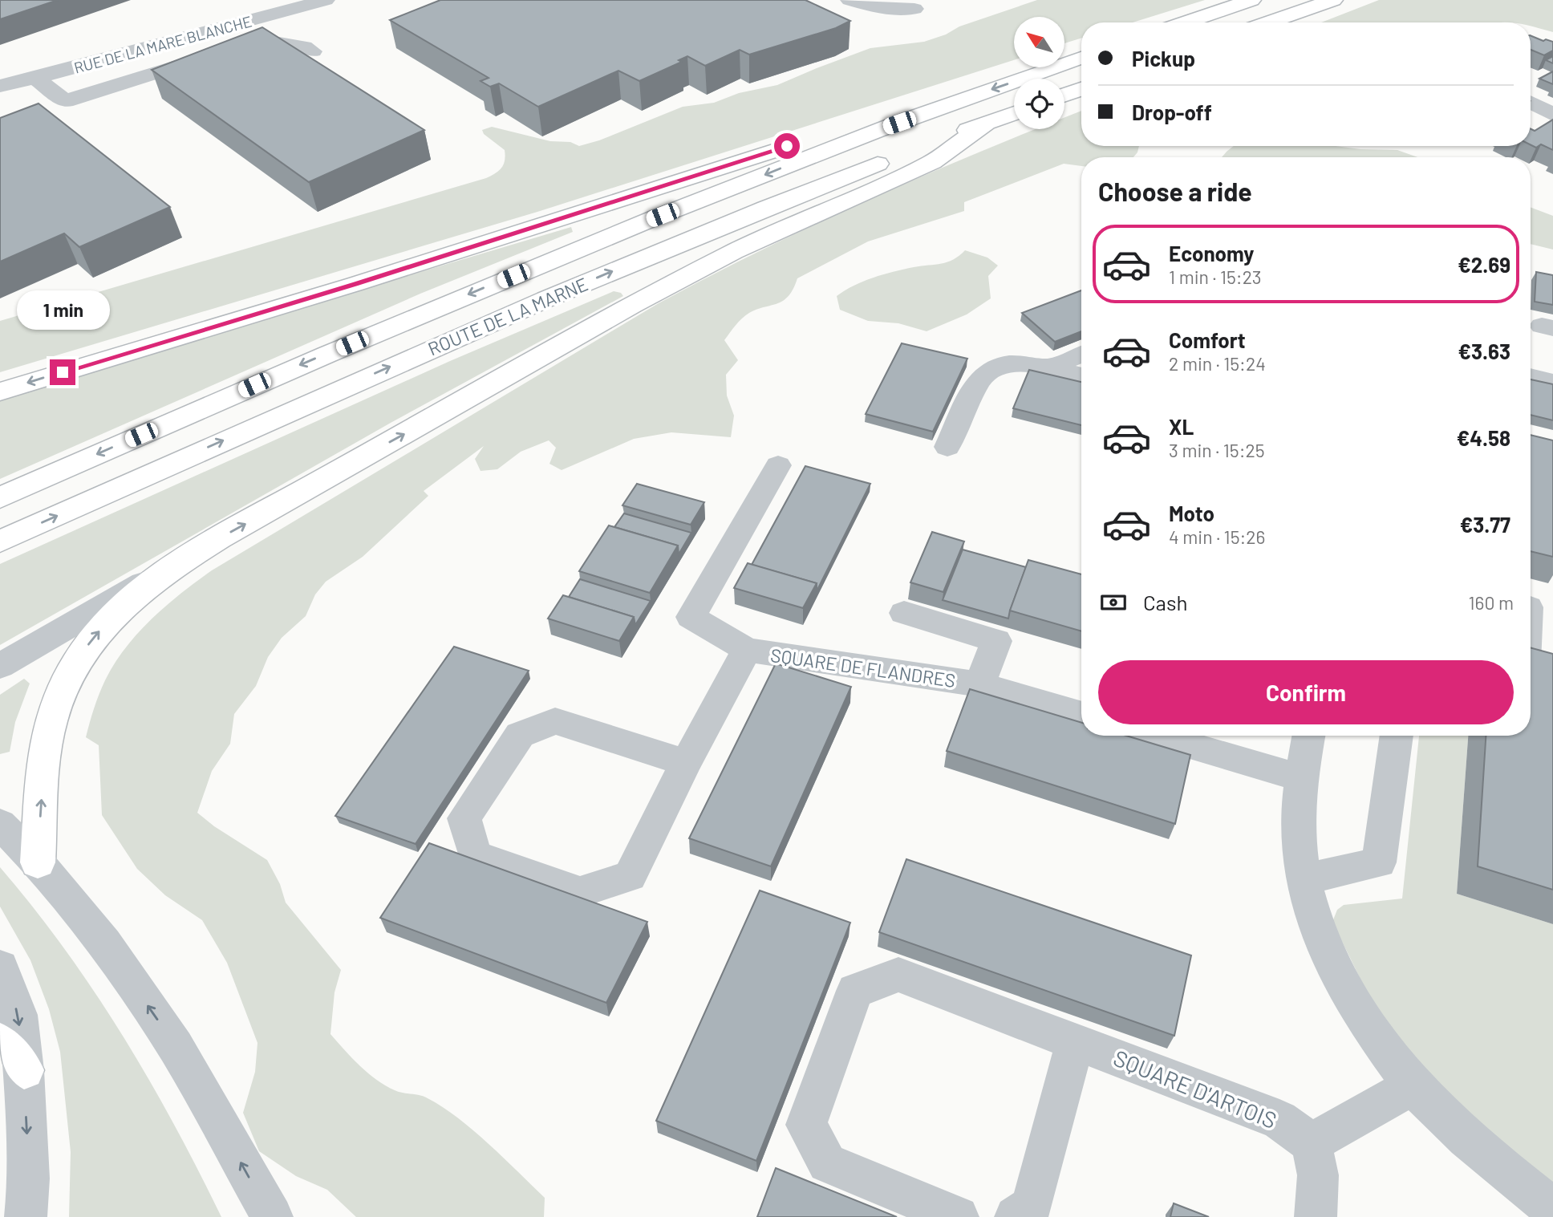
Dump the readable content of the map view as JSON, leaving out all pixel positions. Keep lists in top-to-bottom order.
{
  "streets": {
    "highway": ["ROUTE DE LA MARNE"],
    "street": ["RUE DE LA MARE BLANCHE", "SQUARE DE FLANDRES", "SQUARE D'ARTOIS"]
  },
  "north": "top left",
  "page": {
    "banner": ["Pickup", "Drop-off"],
    "heading": "Choose a ride",
    "list": [
      {
        "name": "Economy",
        "note": "1 min · 15:23",
        "value": "€2.69"
      },
      {
        "name": "Comfort",
        "note": "2 min · 15:24",
        "value": "€3.63"
      },
      {
        "name": "XL",
        "note": "3 min · 15:25",
        "value": "€4.58"
      },
      {
        "name": "Moto",
        "note": "4 min · 15:26",
        "value": "€3.77"
      }
    ],
    "bubble": "1 min",
    "pay": ["Cash", "160 m"],
    "buttons": "Confirm"
  }
}
